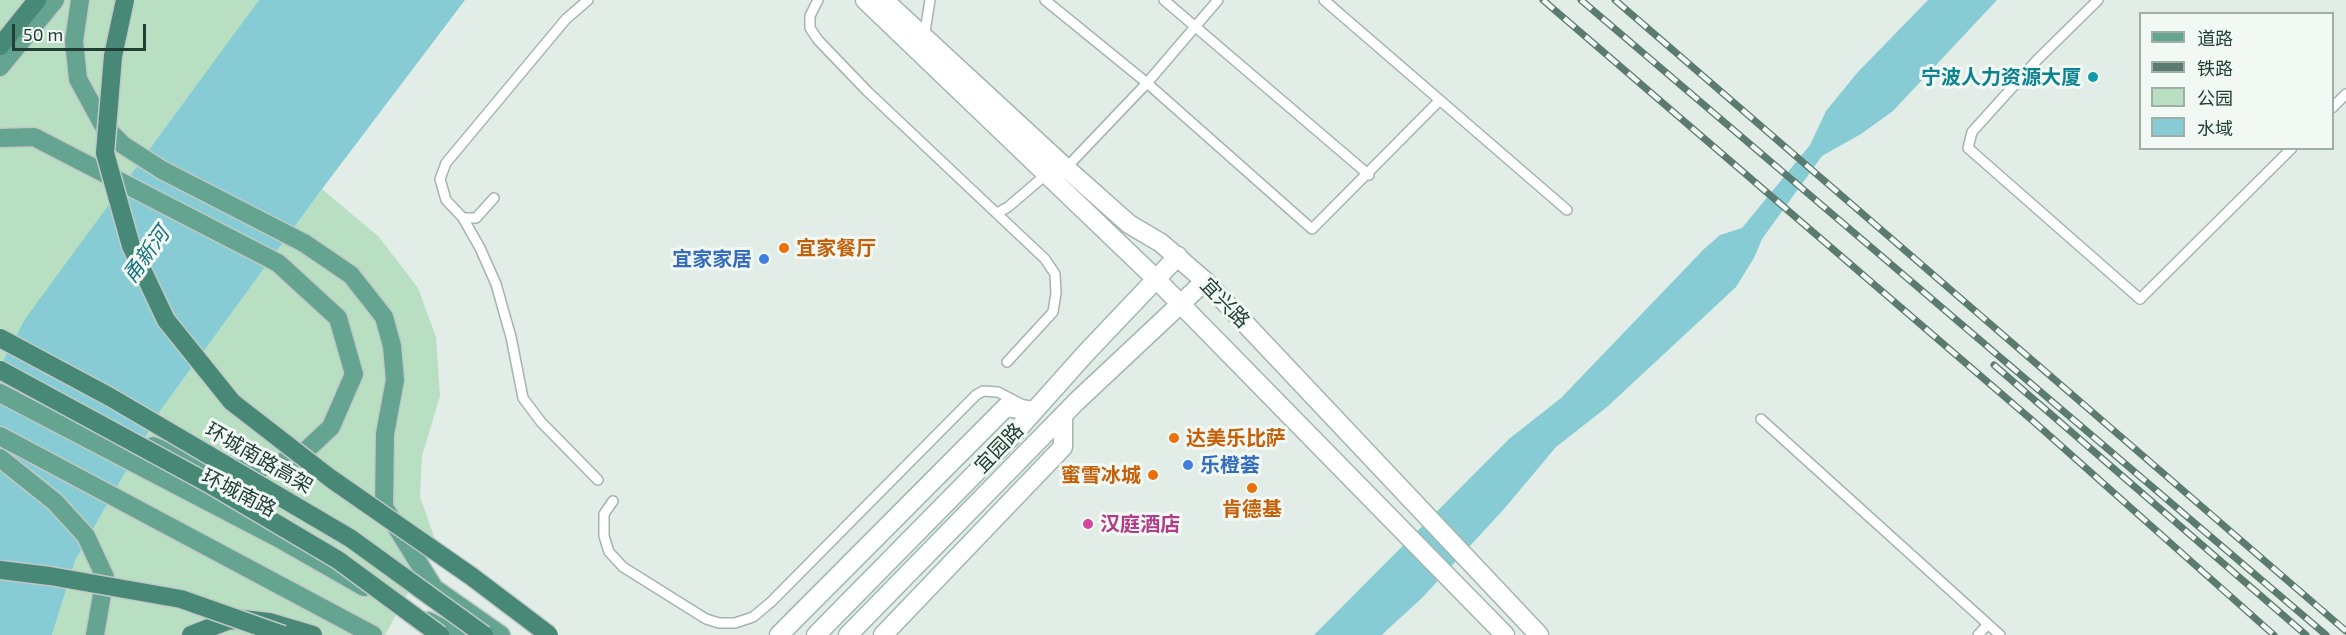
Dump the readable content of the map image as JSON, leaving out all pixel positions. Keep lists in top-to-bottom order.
{
  "streets": {
    "highway": ["环城南路高架"],
    "main road": ["环城南路"],
    "street": ["宜兴路", "宜园路"]
  },
  "crossings": [
    ["宜兴路", "宜园路"]
  ],
  "water": ["甬新河"],
  "places": [
    "宁波人力资源大厦",
    "宜家餐厅",
    "宜家家居",
    "达美乐比萨",
    "乐橙荟",
    "蜜雪冰城",
    "肯德基",
    "汉庭酒店"
  ],
  "legend": [
    "道路",
    "铁路",
    "公园",
    "水域"
  ],
  "scale_bar": "50 m"
}
